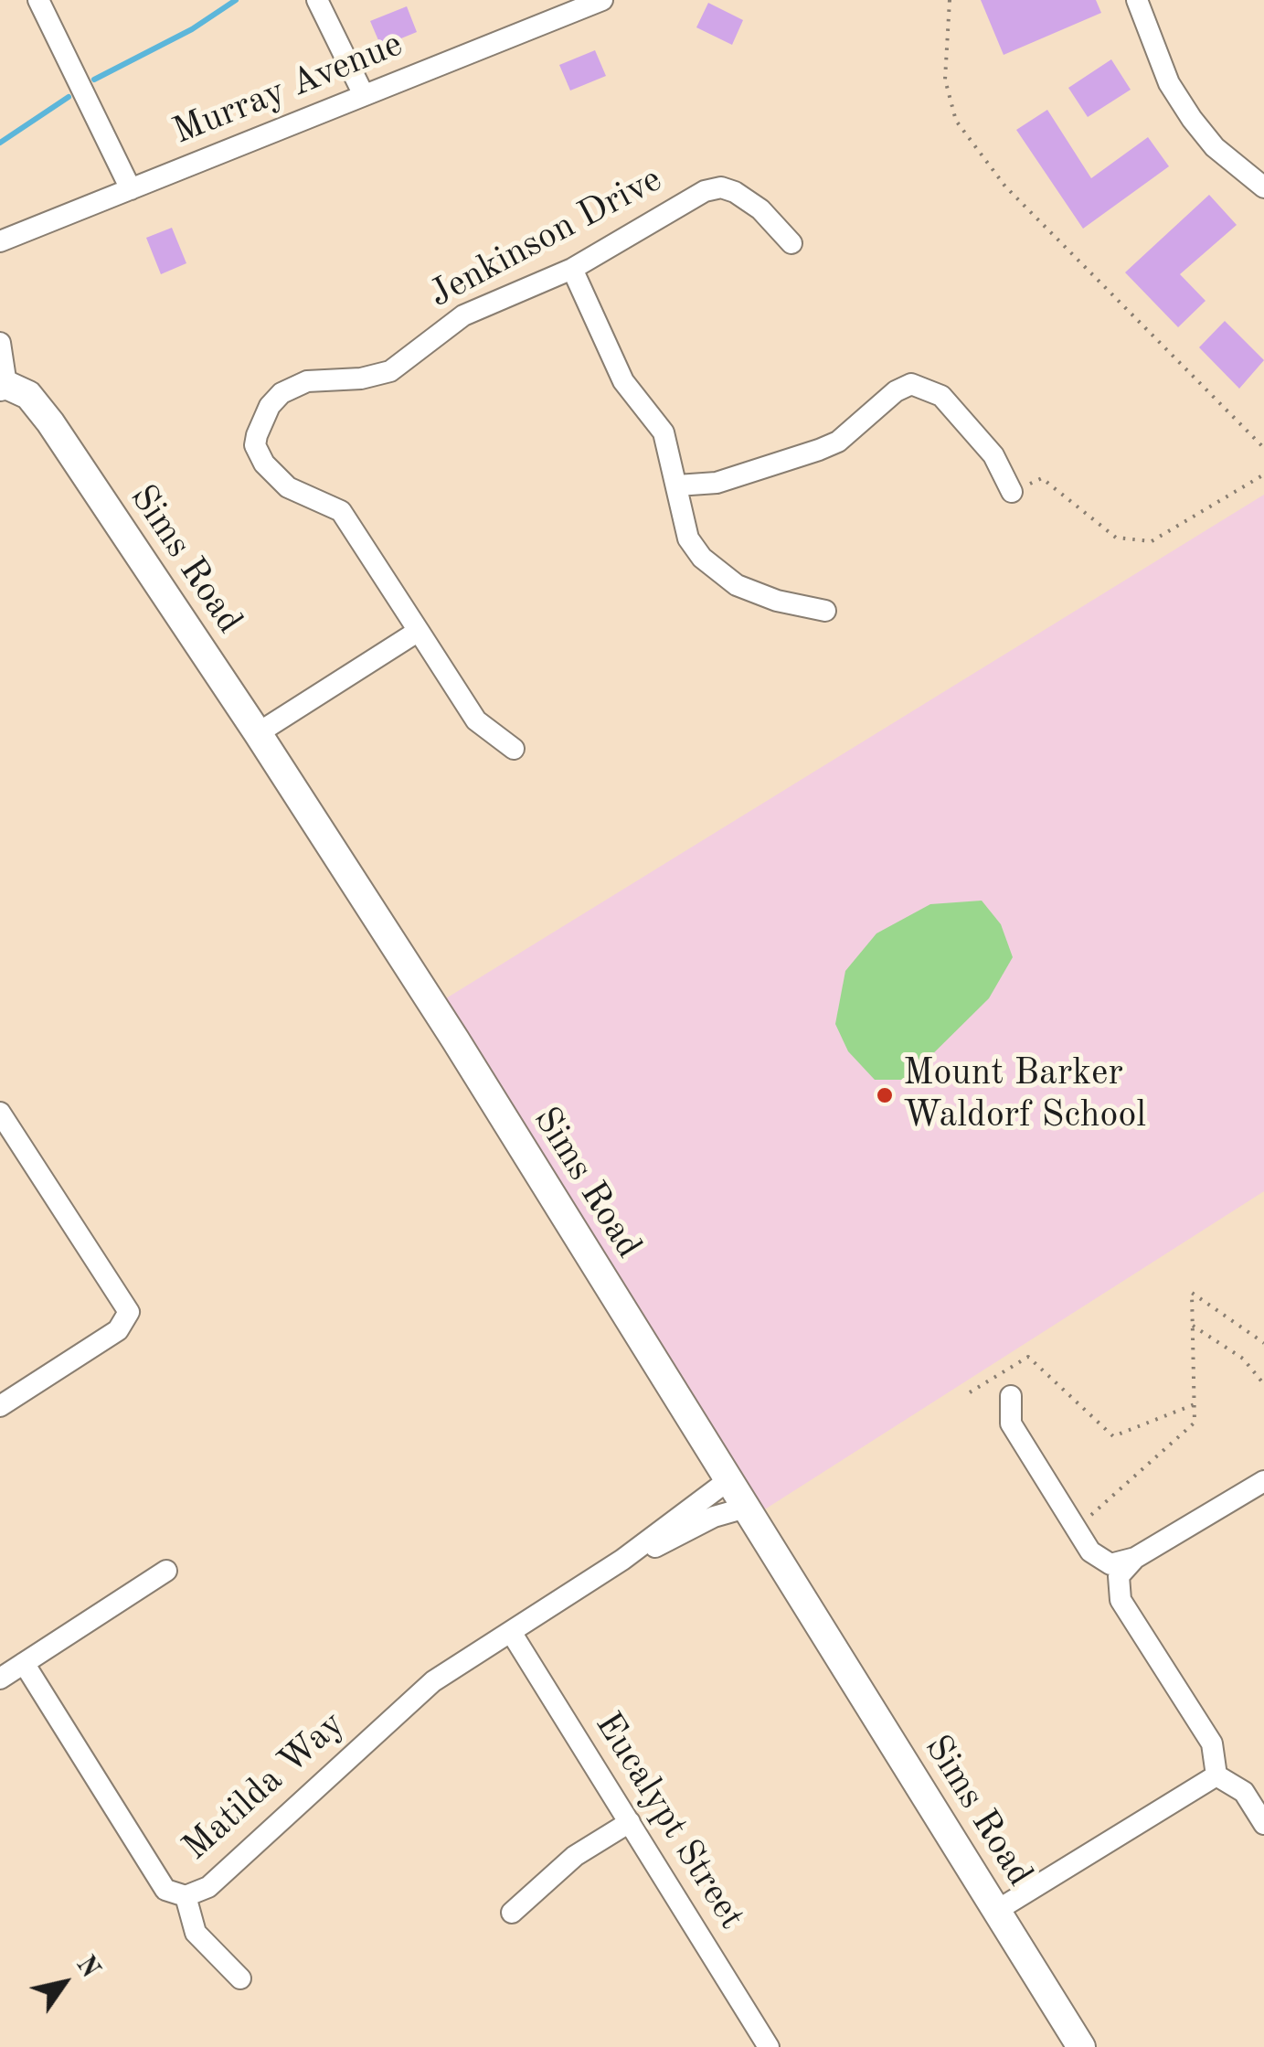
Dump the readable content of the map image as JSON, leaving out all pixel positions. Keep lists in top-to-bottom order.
{
  "streets": {
    "street": [
      "Murray Avenue",
      "Jenkinson Drive",
      "Sims Road",
      "Matilda Way",
      "Eucalypt Street"
    ]
  },
  "crossings": [
    ["Sims Road", "Matilda Way"],
    ["Matilda Way", "Eucalypt Street"]
  ],
  "places": ["Mount Barker Waldorf School"],
  "north": "top right"
}
